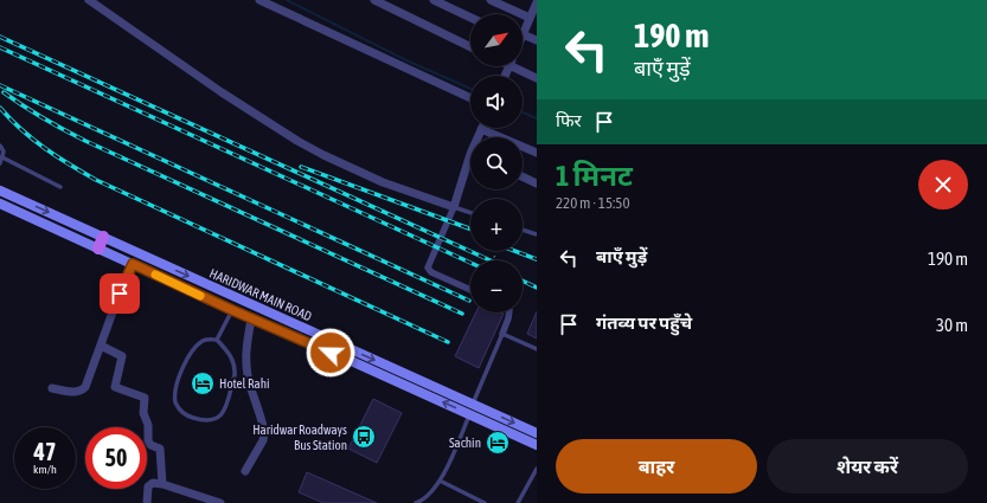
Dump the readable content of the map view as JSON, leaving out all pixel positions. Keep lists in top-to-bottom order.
{
  "streets": {
    "main road": ["HARIDWAR MAIN ROAD"]
  },
  "places": {
    "hotel": ["Hotel Rahi", "Sachin"],
    "bus stop": ["Haridwar Roadways Bus Station"]
  },
  "north": "top right",
  "page": {
    "turn": ["190 m", "बाएँ मुड़ें"],
    "map_buttons": ["+", "−"],
    "then": "फिर",
    "heading": ["1 मिनट", "220 m · 15:50"],
    "list": [
      {
        "name": "बाएँ मुड़ें",
        "value": "190 m"
      },
      {
        "name": "गंतव्य पर पहुँचे",
        "value": "30 m"
      }
    ],
    "speed": "47 km/h",
    "limit": "50",
    "buttons": ["बाहर", "शेयर करें"]
  }
}
